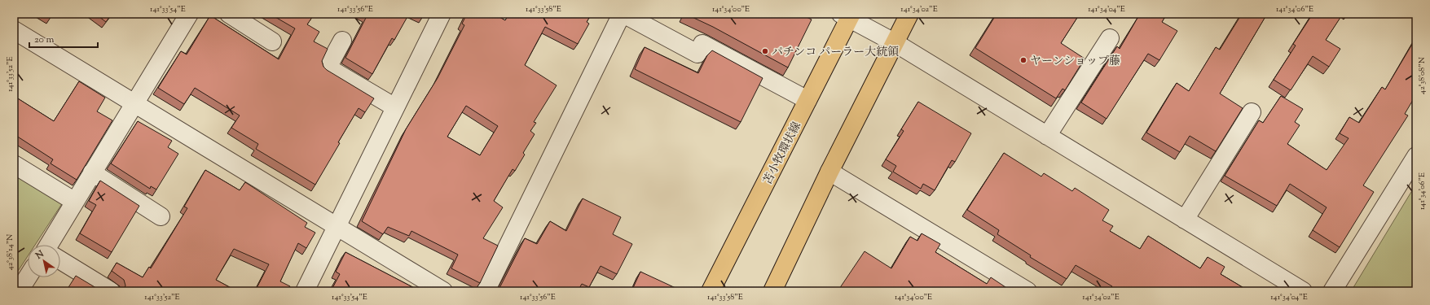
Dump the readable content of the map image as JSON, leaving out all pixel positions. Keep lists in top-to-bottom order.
{
  "streets": {
    "main road": ["苫小牧環状線"]
  },
  "places": ["パチンコ パーラー大統領", "ヤーンショップ藤"],
  "scale_bar": "20 m",
  "north": "top left",
  "coordinates": [
    "141°33'54\"E",
    "141°33'56\"E",
    "141°33'58\"E",
    "141°34'00\"E",
    "141°34'02\"E",
    "141°34'04\"E",
    "141°34'06\"E",
    "141°33'52\"E",
    "42°38'08\"N",
    "42°38'14\"N"
  ]
}
